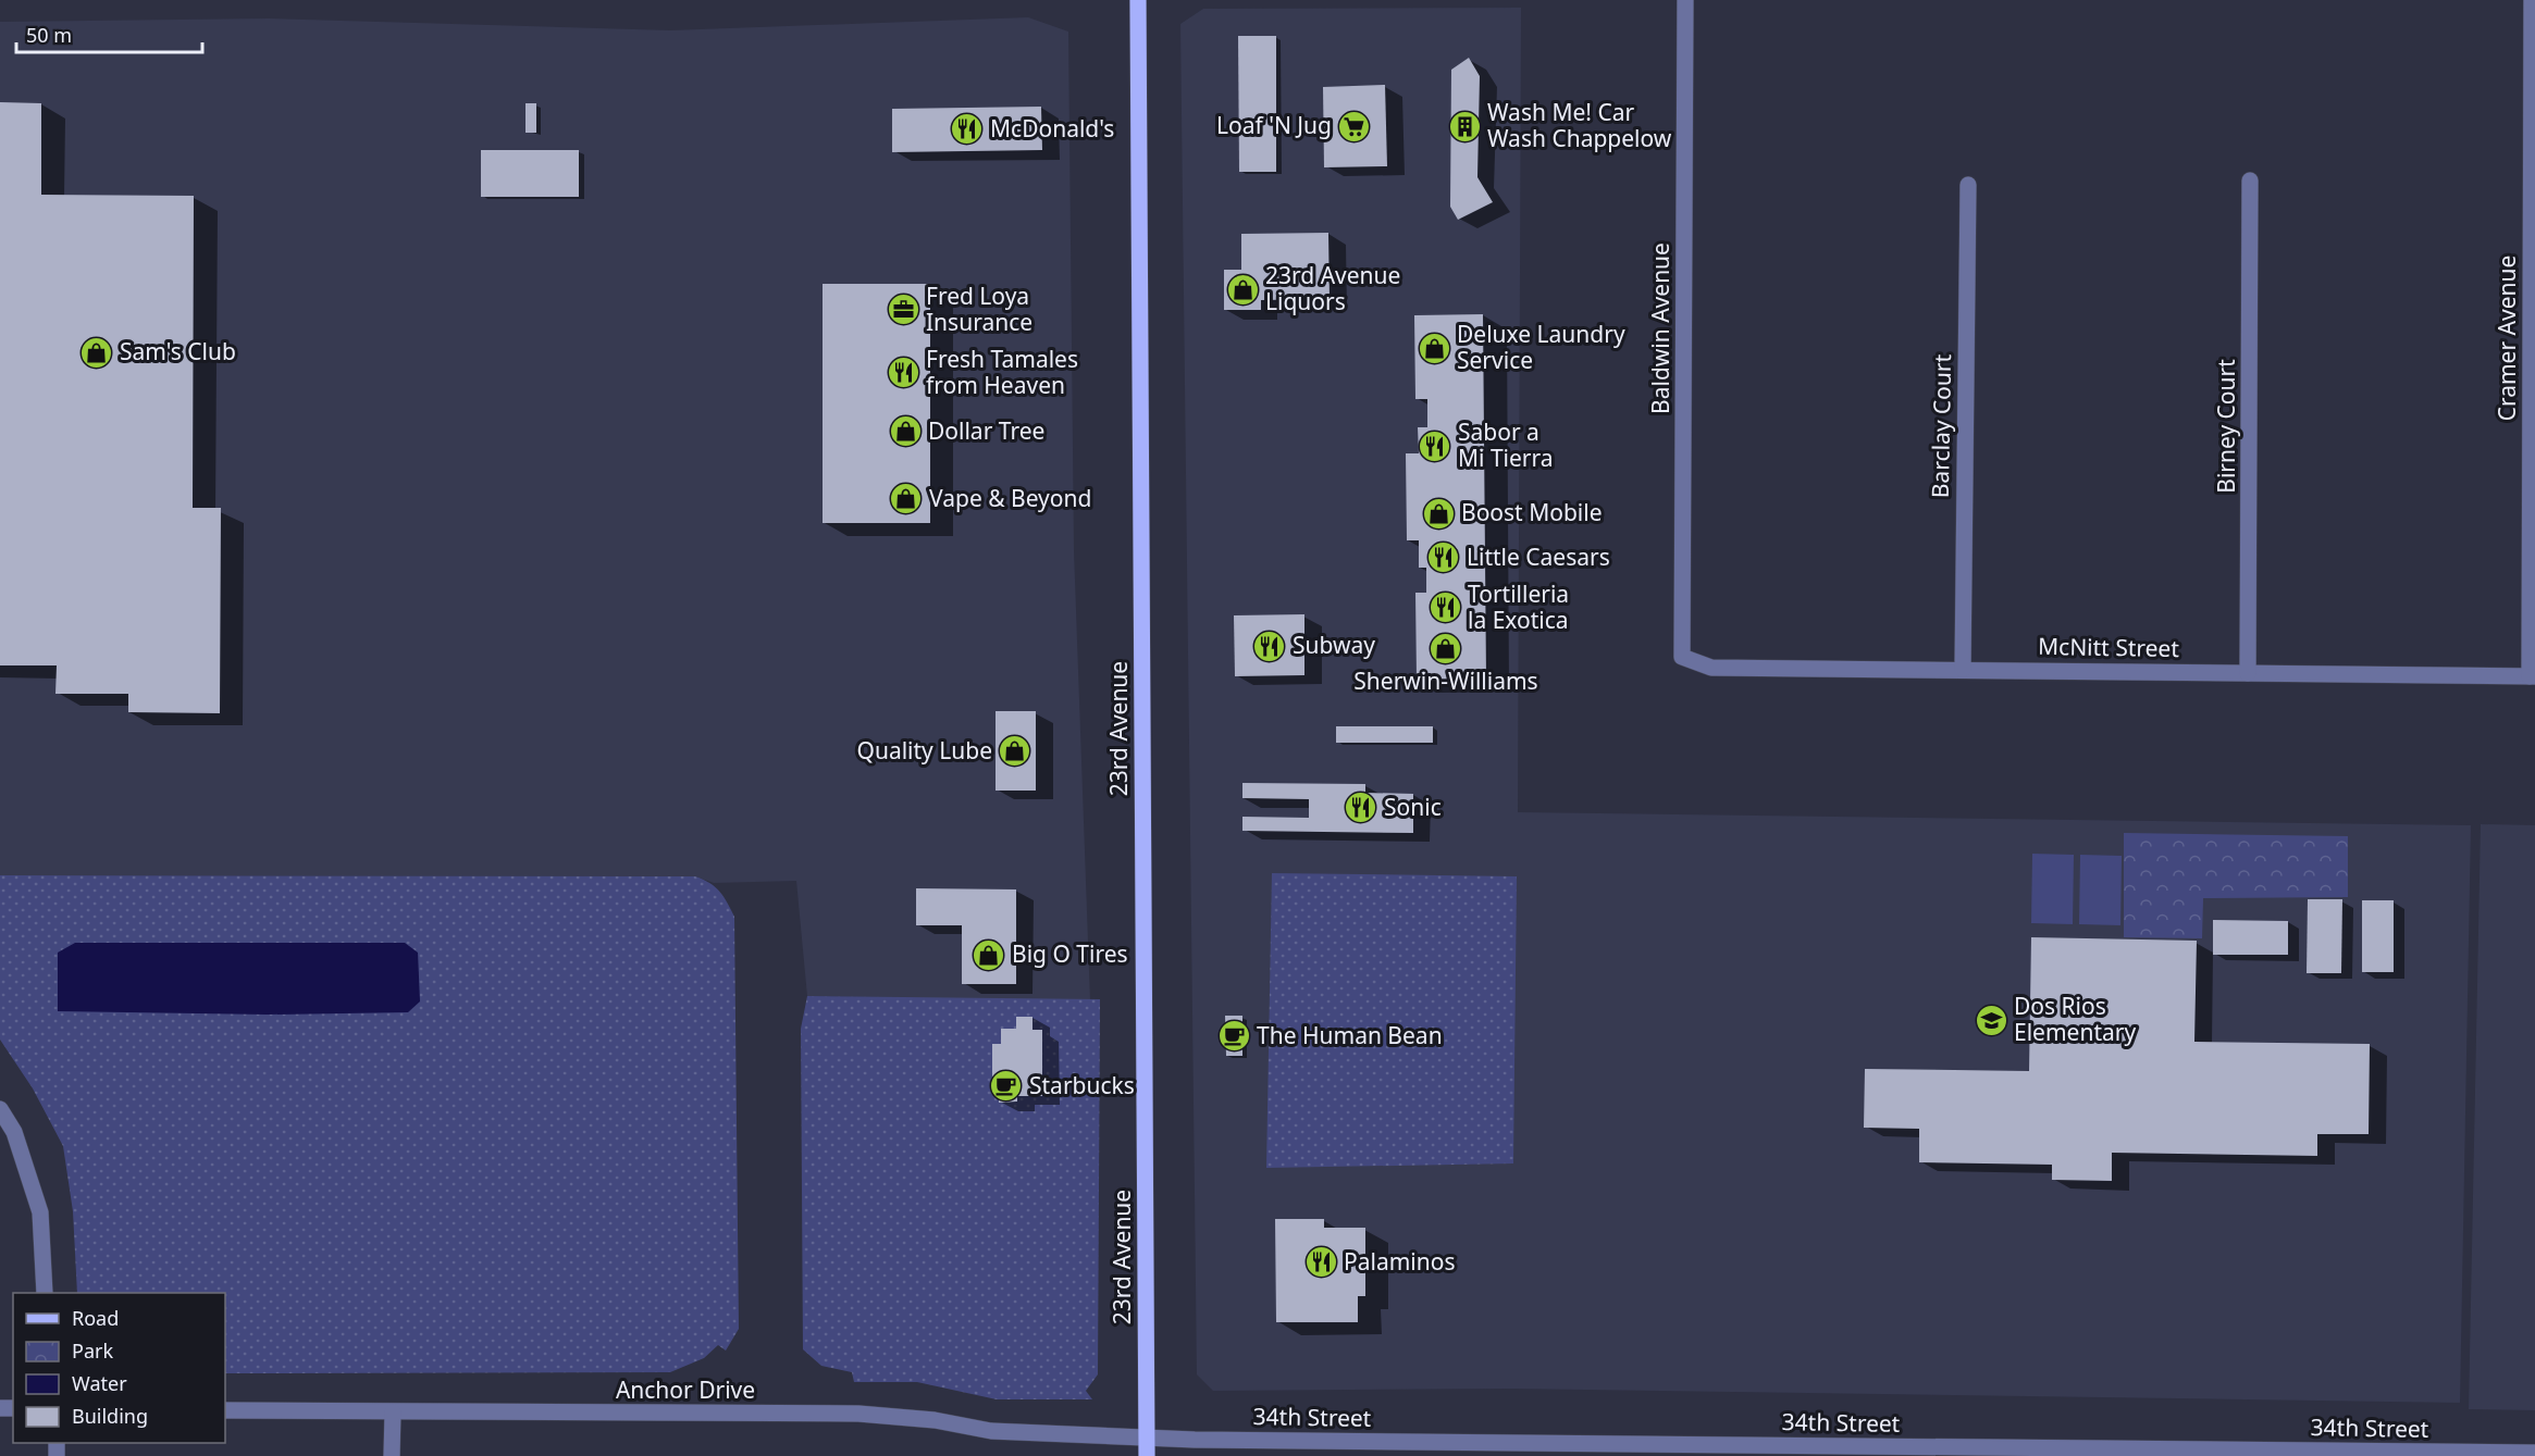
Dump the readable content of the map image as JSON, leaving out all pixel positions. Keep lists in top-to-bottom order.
{
  "streets": {
    "main road": ["23rd Avenue"],
    "street": [
      "Baldwin Avenue",
      "Cramer Avenue",
      "Barclay Court",
      "Birney Court",
      "McNitt Street",
      "Anchor Drive",
      "34th Street"
    ]
  },
  "crossings": [
    ["Baldwin Avenue", "McNitt Street"],
    ["Cramer Avenue", "McNitt Street"],
    ["Barclay Court", "McNitt Street"],
    ["Birney Court", "McNitt Street"],
    ["23rd Avenue", "Anchor Drive"],
    ["23rd Avenue", "34th Street"],
    ["Anchor Drive", "34th Street"]
  ],
  "places": {
    "supermarket": ["Loaf 'N Jug"],
    "building": ["Wash Me! Car Wash Chappelow"],
    "restaurant": [
      "McDonald's",
      "Fresh Tamales from Heaven",
      "Sabor a Mi Tierra",
      "Little Caesars",
      "Tortilleria la Exotica",
      "Subway",
      "Sonic",
      "Palaminos"
    ],
    "shop": [
      "23rd Avenue Liquors",
      "Deluxe Laundry Service",
      "Sam's Club",
      "Dollar Tree",
      "Vape & Beyond",
      "Boost Mobile",
      "Sherwin-Williams",
      "Quality Lube",
      "Big O Tires"
    ],
    "office": ["Fred Loya Insurance"],
    "school or university": ["Dos Rios Elementary"],
    "cafe": ["The Human Bean", "Starbucks"]
  },
  "legend": [
    "Road",
    "Park",
    "Water",
    "Building"
  ],
  "scale_bar": "50 m"
}
